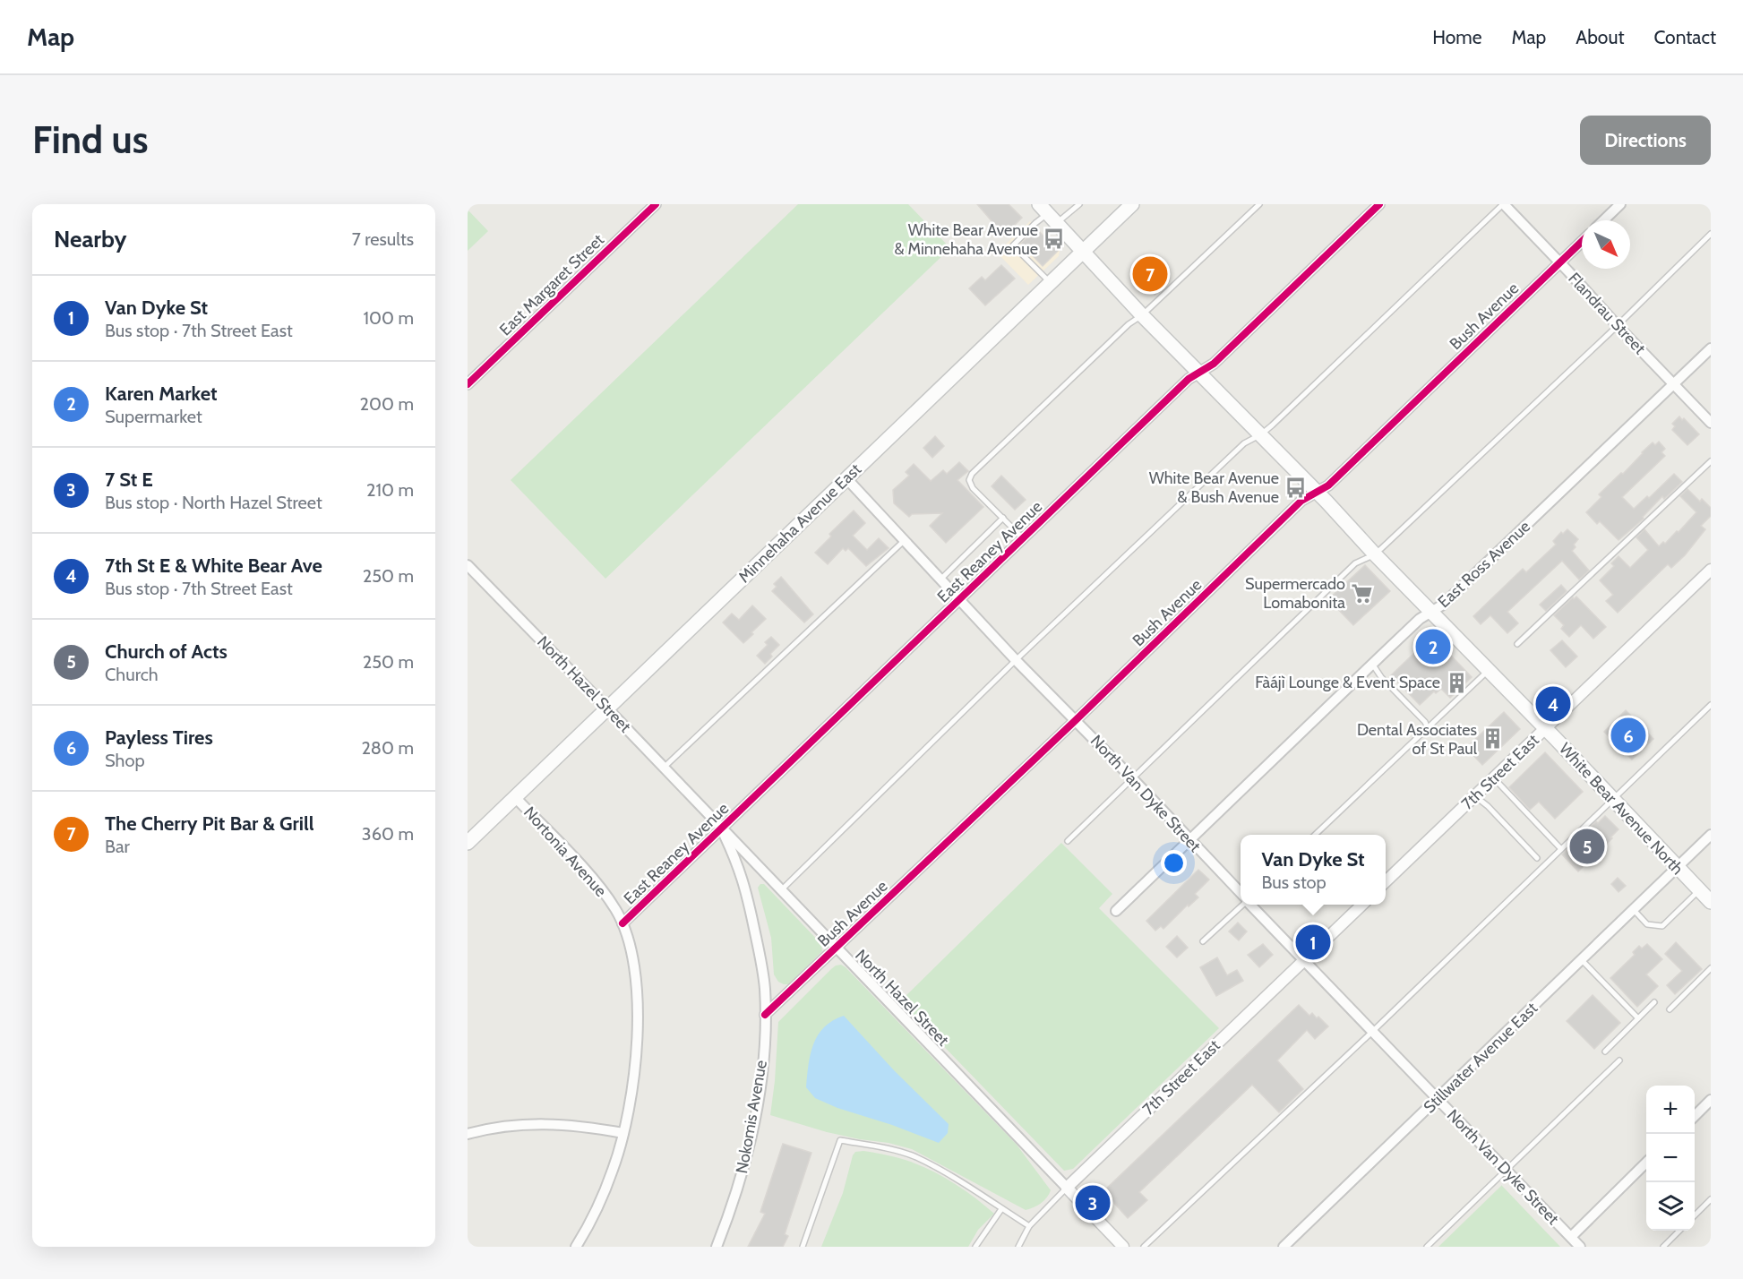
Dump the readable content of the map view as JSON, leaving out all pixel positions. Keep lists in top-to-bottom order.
{
  "streets": {
    "main road": ["Minnehaha Avenue East", "White Bear Avenue North"],
    "street": [
      "East Margaret Street",
      "Flandrau Street",
      "Bush Avenue",
      "East Reaney Avenue",
      "East Ross Avenue",
      "North Hazel Street",
      "7th Street East",
      "North Van Dyke Street",
      "Nortonia Avenue",
      "Stillwater Avenue East",
      "Nokomis Avenue"
    ]
  },
  "crossings": [
    ["Flandrau Street", "Bush Avenue"],
    ["Flandrau Street", "East Ross Avenue"],
    ["Bush Avenue", "North Hazel Street"],
    ["Bush Avenue", "North Van Dyke Street"],
    ["Bush Avenue", "White Bear Avenue North"],
    ["Bush Avenue", "Nokomis Avenue"],
    ["Minnehaha Avenue East", "North Hazel Street"],
    ["Minnehaha Avenue East", "North Van Dyke Street"],
    ["Minnehaha Avenue East", "White Bear Avenue North"],
    ["Minnehaha Avenue East", "Nortonia Avenue"],
    ["East Reaney Avenue", "North Hazel Street"],
    ["East Reaney Avenue", "North Van Dyke Street"],
    ["East Reaney Avenue", "White Bear Avenue North"],
    ["East Reaney Avenue", "Nortonia Avenue"],
    ["East Reaney Avenue", "Nokomis Avenue"],
    ["East Ross Avenue", "North Van Dyke Street"],
    ["East Ross Avenue", "White Bear Avenue North"],
    ["North Hazel Street", "7th Street East"],
    ["North Hazel Street", "Nokomis Avenue"],
    ["7th Street East", "North Van Dyke Street"],
    ["7th Street East", "White Bear Avenue North"],
    ["North Van Dyke Street", "Stillwater Avenue East"],
    ["White Bear Avenue North", "Stillwater Avenue East"]
  ],
  "places": {
    "bus stop": ["White Bear Avenue & Minnehaha Avenue", "White Bear Avenue & Bush Avenue"],
    "supermarket": ["Supermercado Lomabonita"],
    "building": ["Fàájì Lounge & Event Space", "Dental Associates of St Paul"]
  },
  "north": "bottom right",
  "page": {
    "header": "Map",
    "nav": [
      "Home",
      "Map",
      "About",
      "Contact"
    ],
    "buttons": "Directions",
    "title": "Find us",
    "heading": ["Nearby", "7 results"],
    "pins": [
      "7",
      "2",
      "4",
      "6",
      "5",
      "1",
      "3"
    ],
    "list": [
      {
        "mark": "1",
        "name": "Van Dyke St",
        "note": "Bus stop · 7th Street East",
        "value": "100 m"
      },
      {
        "mark": "2",
        "name": "Karen Market",
        "note": "Supermarket",
        "value": "200 m"
      },
      {
        "mark": "3",
        "name": "7 St E",
        "note": "Bus stop · North Hazel Street",
        "value": "210 m"
      },
      {
        "mark": "4",
        "name": "7th St E & White Bear Ave",
        "note": "Bus stop · 7th Street East",
        "value": "250 m"
      },
      {
        "mark": "5",
        "name": "Church of Acts",
        "note": "Church",
        "value": "250 m"
      },
      {
        "mark": "6",
        "name": "Payless Tires",
        "note": "Shop",
        "value": "280 m"
      },
      {
        "mark": "7",
        "name": "The Cherry Pit Bar & Grill",
        "note": "Bar",
        "value": "360 m"
      }
    ],
    "popup": ["Van Dyke St", "Bus stop"],
    "map_buttons": ["+", "−"]
  }
}
